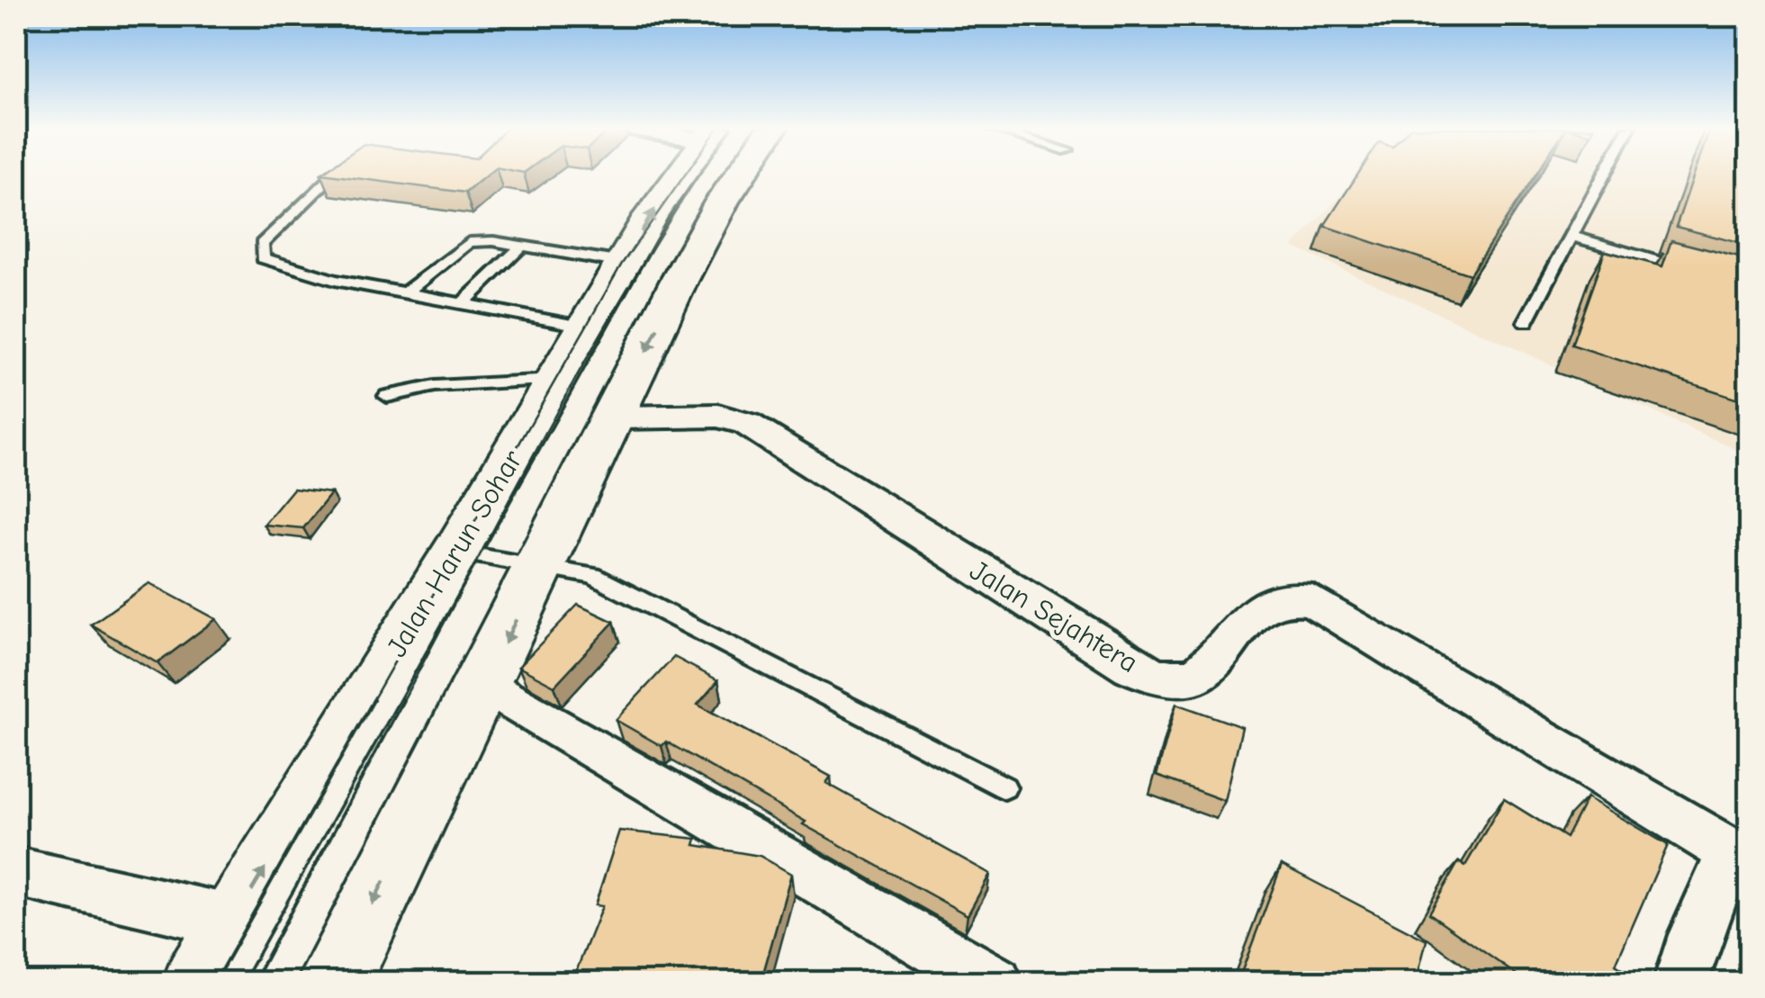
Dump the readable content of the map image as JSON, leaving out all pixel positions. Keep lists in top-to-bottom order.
{
  "streets": {
    "highway": ["Jalan Harun Sohar"],
    "street": ["Jalan Sejahtera"]
  }
}
